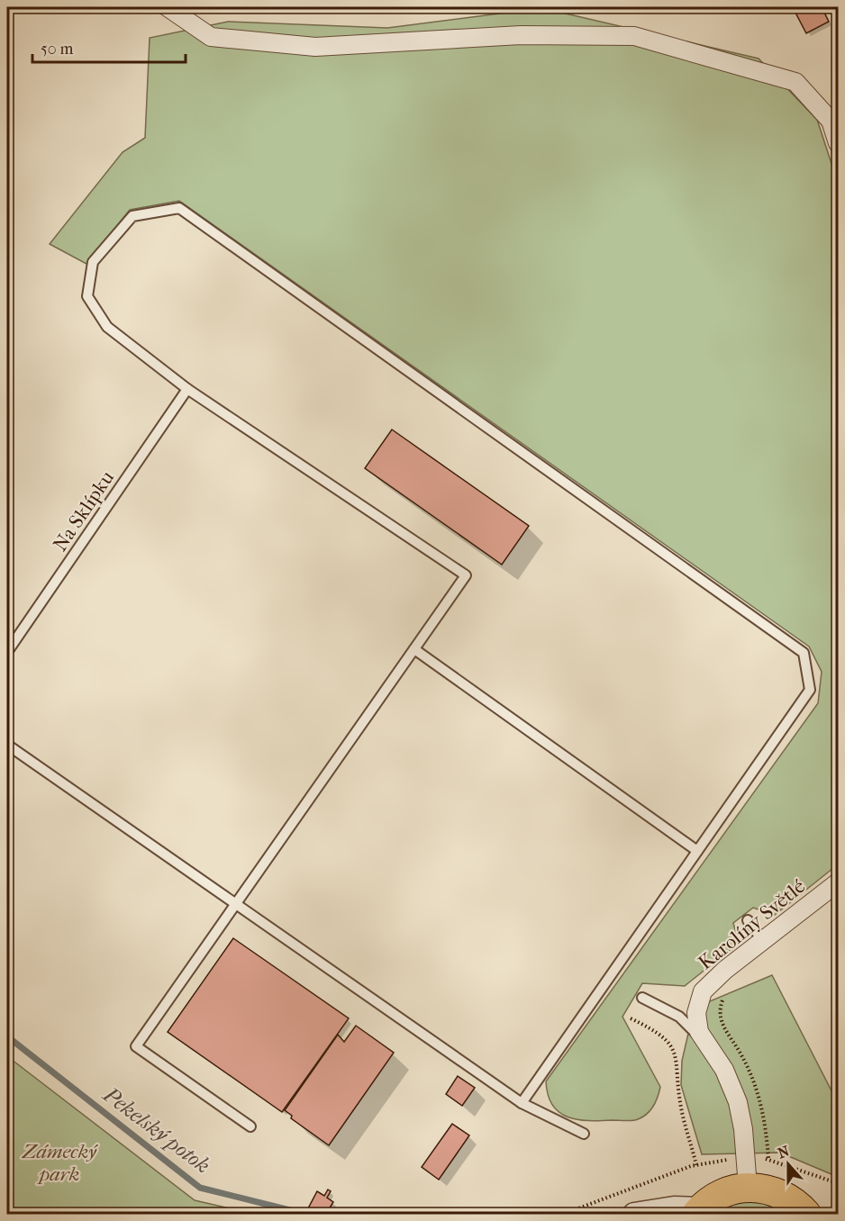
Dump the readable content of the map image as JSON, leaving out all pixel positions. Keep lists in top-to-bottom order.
{
  "streets": {
    "street": ["Karolíny Světlé"],
    "lane": ["Na Sklípku"]
  },
  "water": ["Pekelský potok"],
  "parks": ["Zámecký park"],
  "scale_bar": "50 m",
  "north": "top"
}
